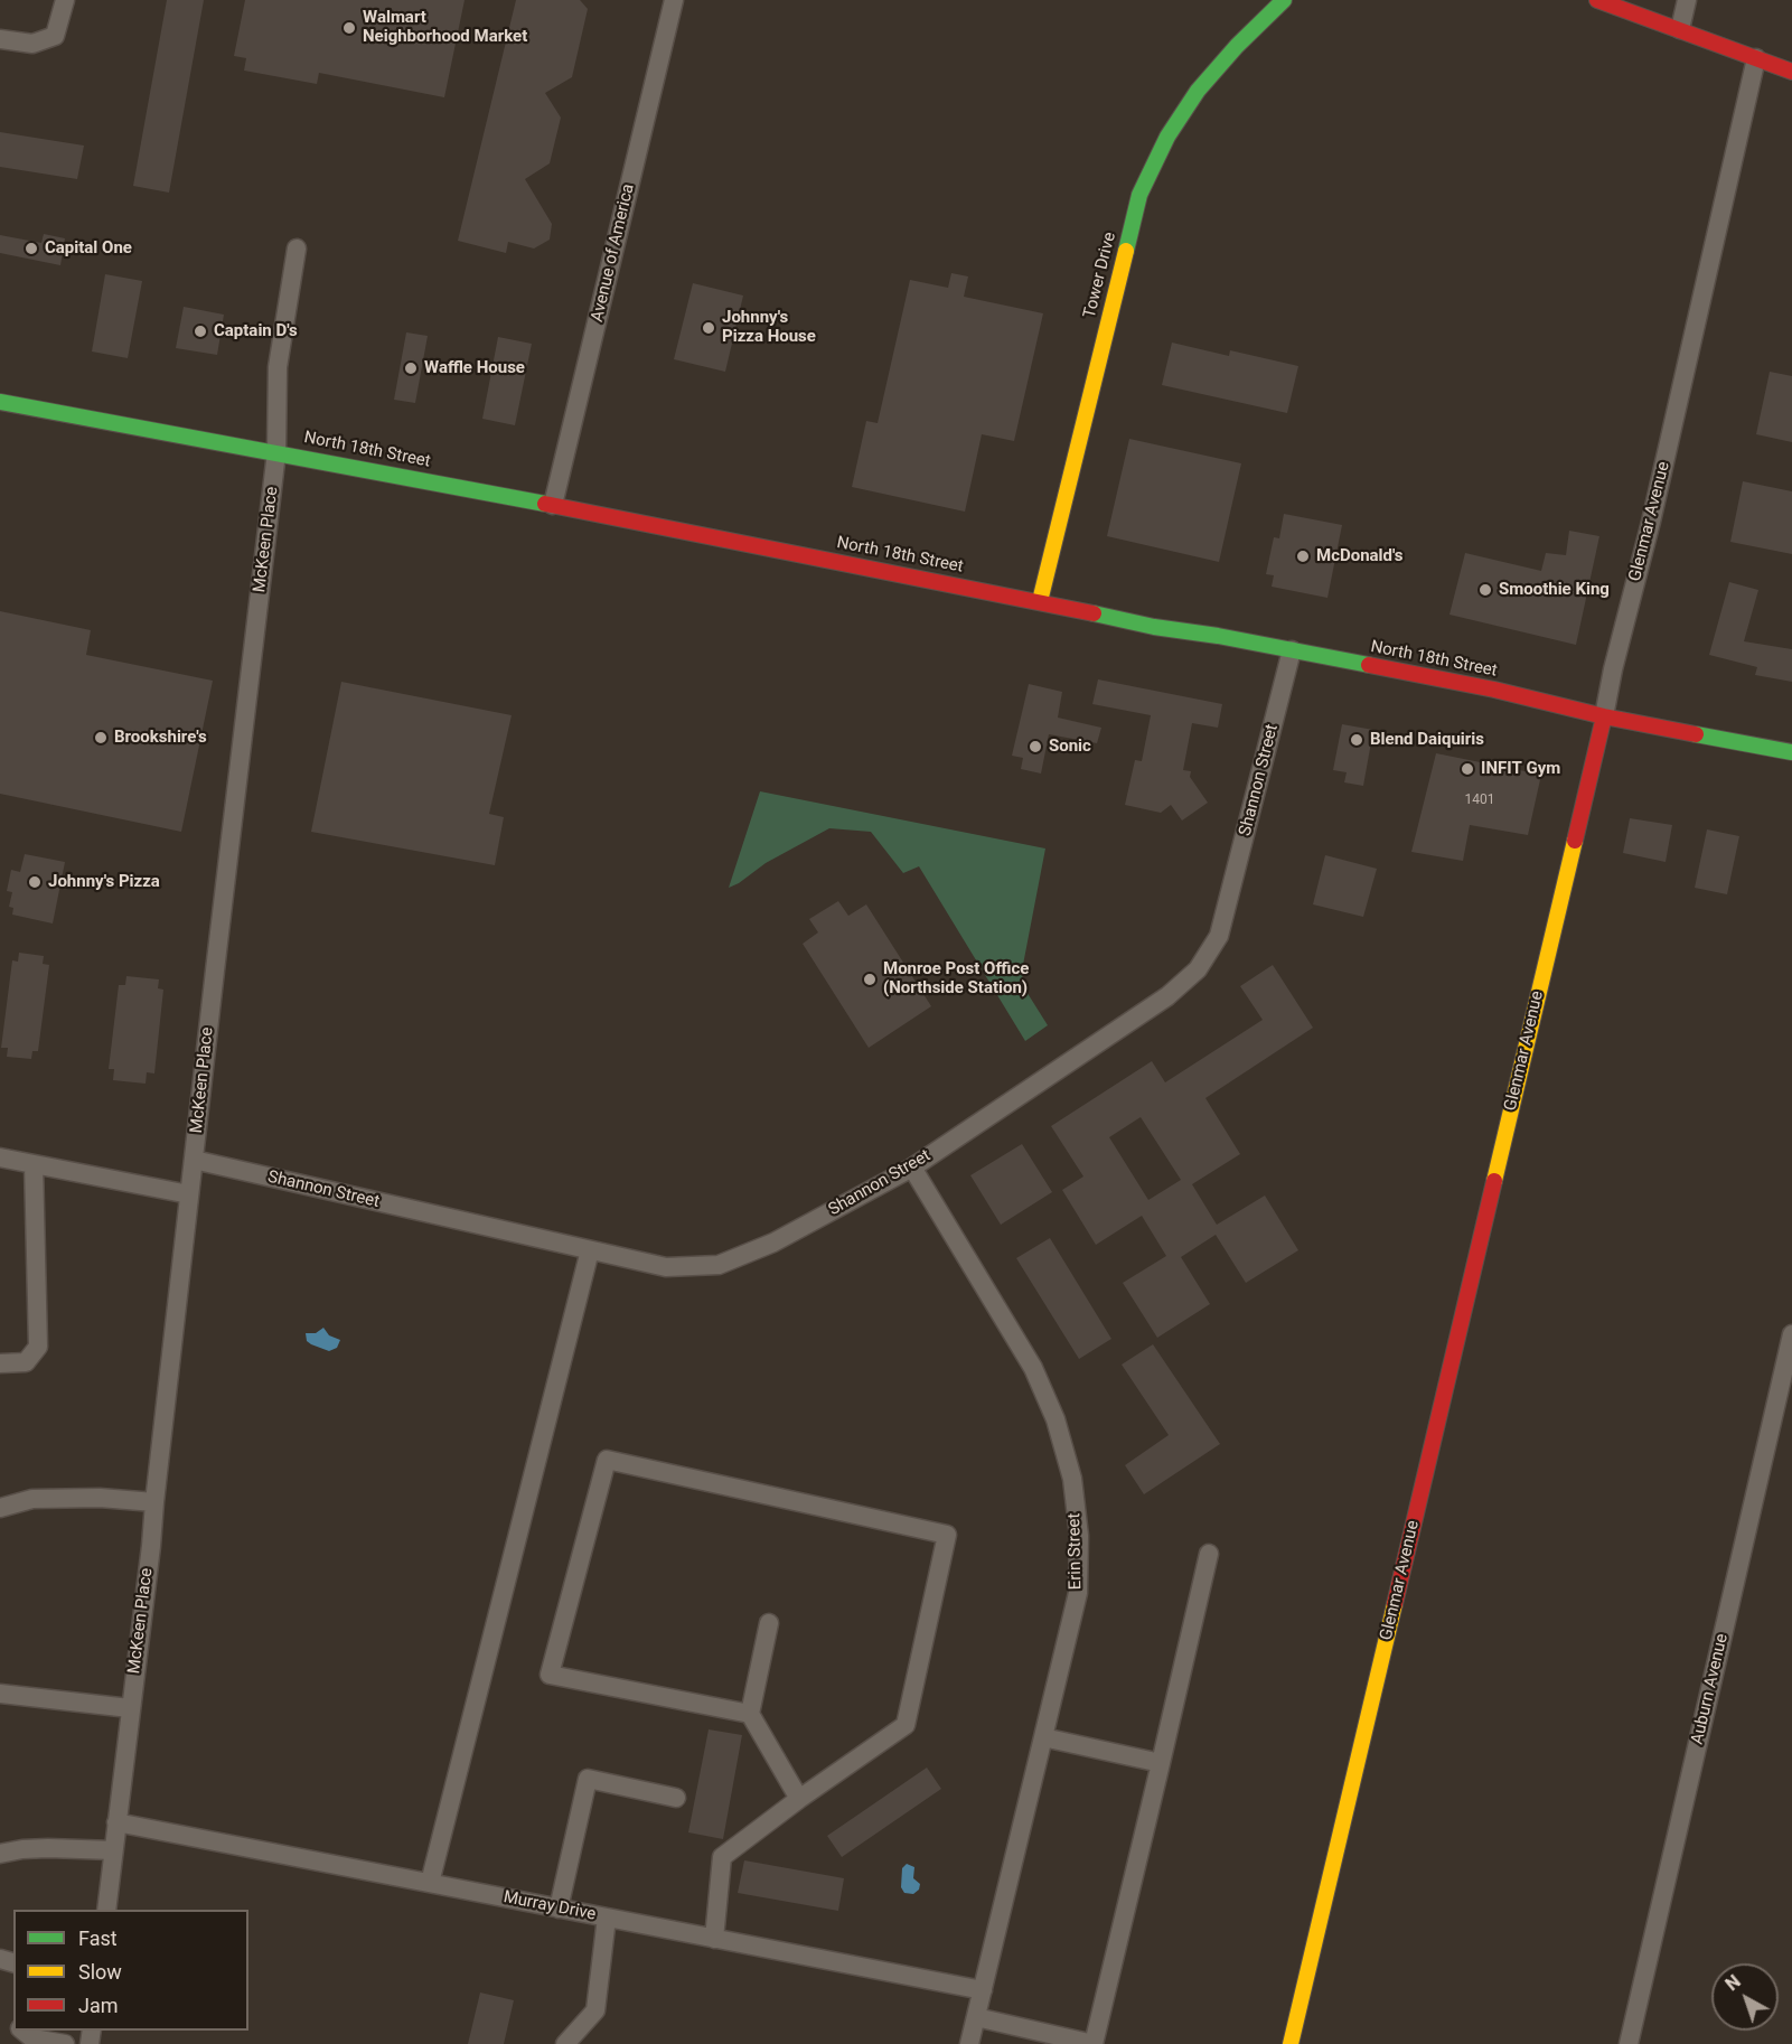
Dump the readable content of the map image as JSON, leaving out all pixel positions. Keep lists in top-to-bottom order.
{
  "streets": {
    "street": [
      "Avenue of America",
      "Tower Drive",
      "North 18th Street",
      "Glenmar Avenue",
      "McKeen Place",
      "Shannon Street",
      "Erin Street",
      "Auburn Avenue",
      "Murray Drive"
    ]
  },
  "crossings": [
    ["Avenue of America", "North 18th Street"],
    ["Tower Drive", "North 18th Street"],
    ["North 18th Street", "Glenmar Avenue"],
    ["North 18th Street", "McKeen Place"],
    ["North 18th Street", "Shannon Street"],
    ["McKeen Place", "Shannon Street"],
    ["McKeen Place", "Murray Drive"],
    ["Shannon Street", "Erin Street"],
    ["Erin Street", "Murray Drive"]
  ],
  "places": [
    "Walmart Neighborhood Market",
    "Capital One",
    "Johnny's Pizza House",
    "Captain D's",
    "Waffle House",
    "McDonald's",
    "Smoothie King",
    "Brookshire's",
    "Blend Daiquiris",
    "Sonic",
    "INFIT Gym",
    "Johnny's Pizza",
    "Monroe Post Office (Northside Station)"
  ],
  "house_numbers": ["1401"],
  "legend": ["Fast", "Slow", "Jam"],
  "north": "top left"
}
